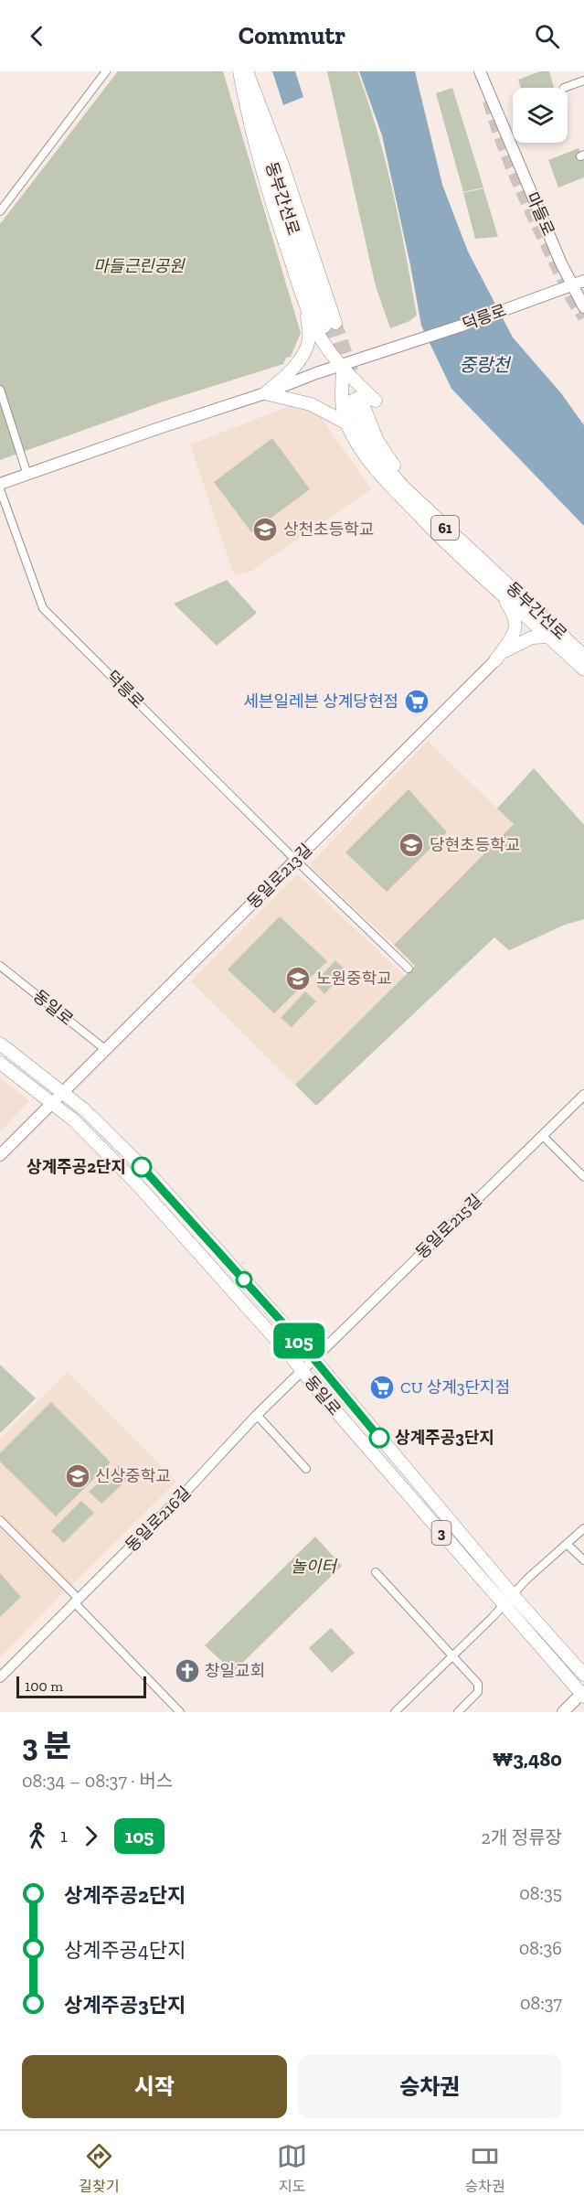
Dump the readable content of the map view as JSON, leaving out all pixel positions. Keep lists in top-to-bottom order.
{
  "streets": {
    "main road": [
      "동부간선로",
      "마들로",
      "덕릉로",
      "61",
      "동일로213길",
      "동일로",
      "3"
    ],
    "street": ["동일로215길", "동일로216길"]
  },
  "crossings": [
    ["마들로", "덕릉로"],
    ["덕릉로", "동일로213길"],
    ["동일로213길", "동일로"],
    ["동일로", "동일로215길"],
    ["동일로", "동일로216길"],
    ["동일로215길", "동일로216길"]
  ],
  "water": ["중랑천"],
  "parks": ["마들근린공원", "놀이터"],
  "places": {
    "school or university": [
      "상천초등학교",
      "당현초등학교",
      "노원중학교",
      "신상중학교"
    ],
    "supermarket": ["세븐일레븐 상계당현점", "CU 상계3단지점"],
    "other": ["상계주공2단지", "상계주공3단지"],
    "church": ["창일교회"]
  },
  "lines": ["bus line 105"],
  "scale_bar": "100 m",
  "page": {
    "header": "Commutr",
    "on_map": "105",
    "scale": "100 m",
    "heading": ["3 분", "08:34 – 08:37 · 버스", "₩3,480"],
    "legs": ["1", "105", "2개 정류장"],
    "list": [
      {
        "name": "상계주공2단지",
        "value": "08:35"
      },
      {
        "name": "상계주공4단지",
        "value": "08:36"
      },
      {
        "name": "상계주공3단지",
        "value": "08:37"
      }
    ],
    "buttons": ["시작", "승차권"],
    "tabs": ["길찾기", "지도", "승차권"]
  }
}
